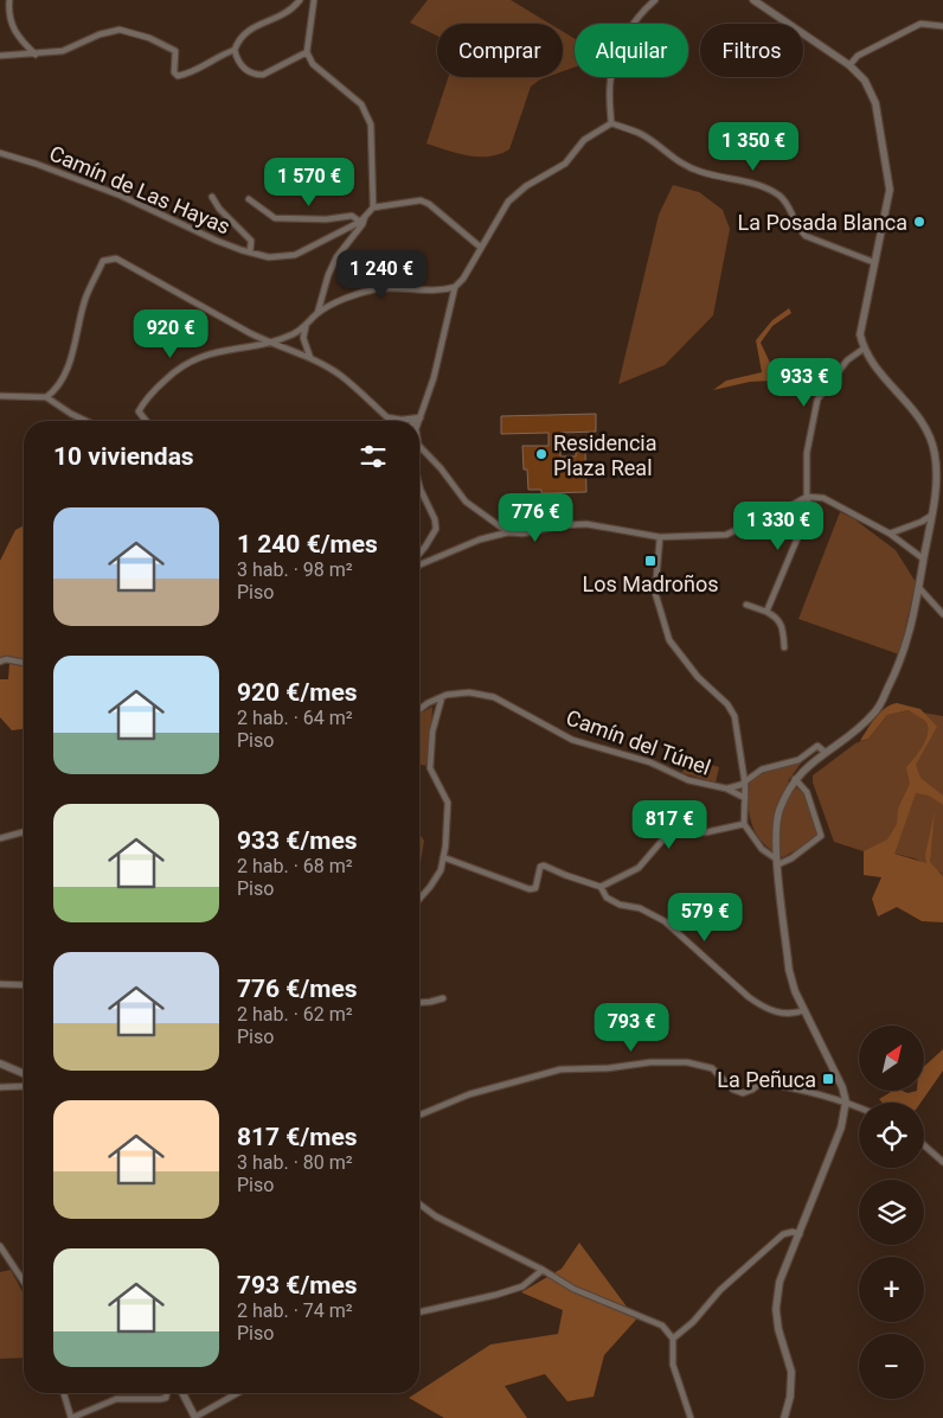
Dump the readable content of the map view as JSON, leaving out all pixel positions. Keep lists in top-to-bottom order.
{
  "streets": {
    "street": ["Camín de Las Hayas", "Camín del Túnel"]
  },
  "places": {
    "other": ["La Posada Blanca", "Residencia Plaza Real"],
    "transit": ["Los Madroños", "La Peñuca"]
  },
  "north": "top right",
  "page": {
    "chip": ["Comprar", "Alquilar", "Filtros"],
    "price": [
      "1 350 €",
      "1 570 €",
      "1 240 €",
      "920 €",
      "933 €",
      "776 €",
      "1 330 €",
      "817 €",
      "579 €",
      "793 €"
    ],
    "heading": "10 viviendas",
    "list": [
      {
        "name": "1 240 €/mes",
        "note": "3 hab. · 98 m² · Piso"
      },
      {
        "name": "920 €/mes",
        "note": "2 hab. · 64 m² · Piso"
      },
      {
        "name": "933 €/mes",
        "note": "2 hab. · 68 m² · Piso"
      },
      {
        "name": "776 €/mes",
        "note": "2 hab. · 62 m² · Piso"
      },
      {
        "name": "817 €/mes",
        "note": "3 hab. · 80 m² · Piso"
      },
      {
        "name": "793 €/mes",
        "note": "2 hab. · 74 m² · Piso"
      }
    ],
    "map_buttons": ["+", "−"]
  }
}
